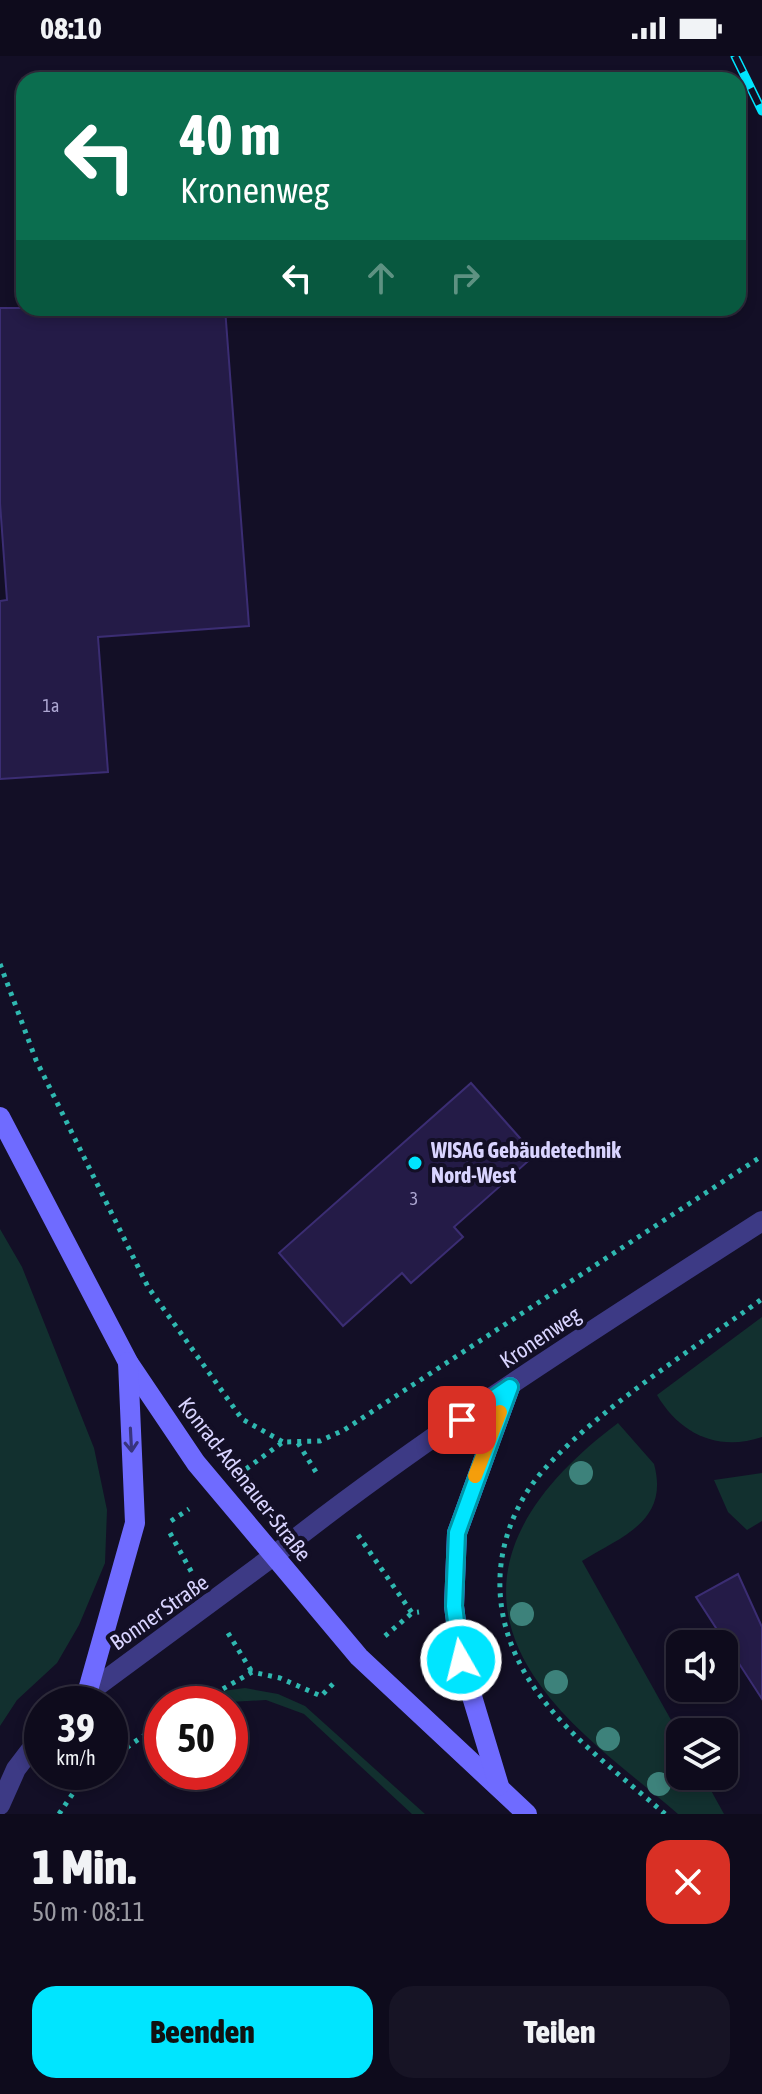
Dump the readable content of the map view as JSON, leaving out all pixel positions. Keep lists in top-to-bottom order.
{
  "streets": {
    "main road": ["Konrad-Adenauer-Straße"],
    "street": ["Kronenweg", "Bonner Straße"]
  },
  "crossings": [
    ["Kronenweg", "Konrad-Adenauer-Straße"],
    ["Kronenweg", "Bonner Straße"],
    ["Konrad-Adenauer-Straße", "Bonner Straße"]
  ],
  "places": ["WISAG Gebäudetechnik Nord-West"],
  "house_numbers": ["1a", "3"],
  "page": {
    "status": "08:10",
    "turn": ["40 m", "Kronenweg"],
    "speed": "39 km/h",
    "limit": "50",
    "heading": ["1 Min.", "50 m · 08:11"],
    "buttons": ["Beenden", "Teilen"]
  }
}
